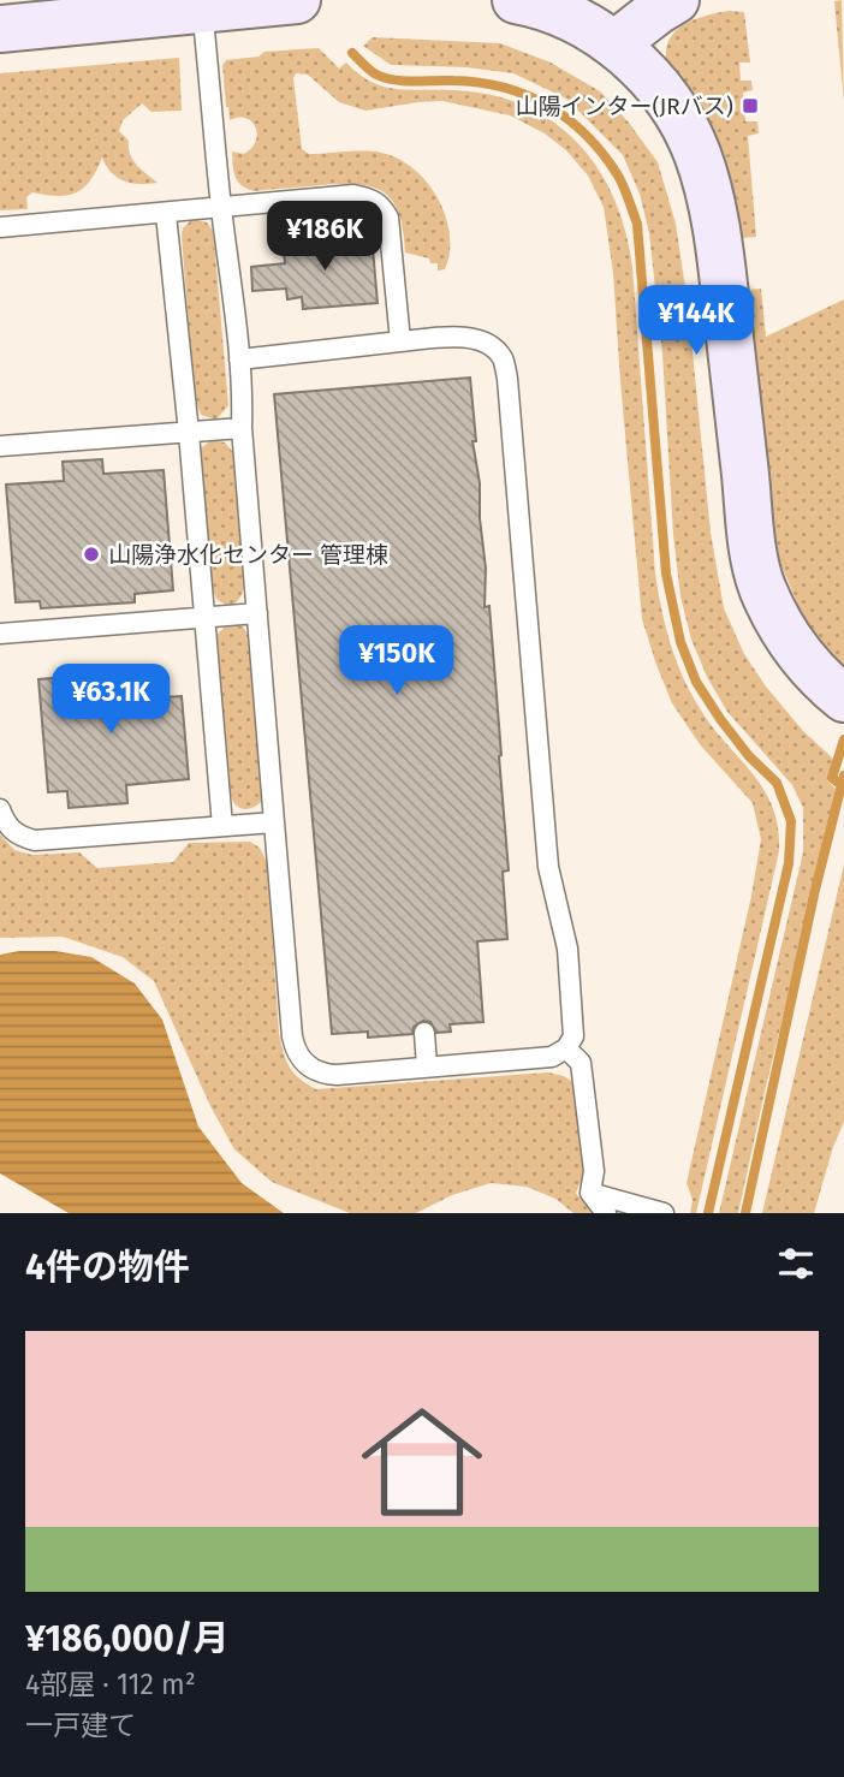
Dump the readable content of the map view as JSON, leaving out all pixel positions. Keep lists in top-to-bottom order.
{
  "places": {
    "transit": ["山陽インター(JRバス)"],
    "other": ["山陽浄水化センター 管理棟"]
  },
  "page": {
    "price": [
      "¥186K",
      "¥144K",
      "¥150K",
      "¥63.1K"
    ],
    "heading": "4件の物件",
    "list": [
      {
        "name": "¥186,000/月",
        "note": "4部屋 · 112 m² · 一戸建て"
      }
    ]
  }
}
